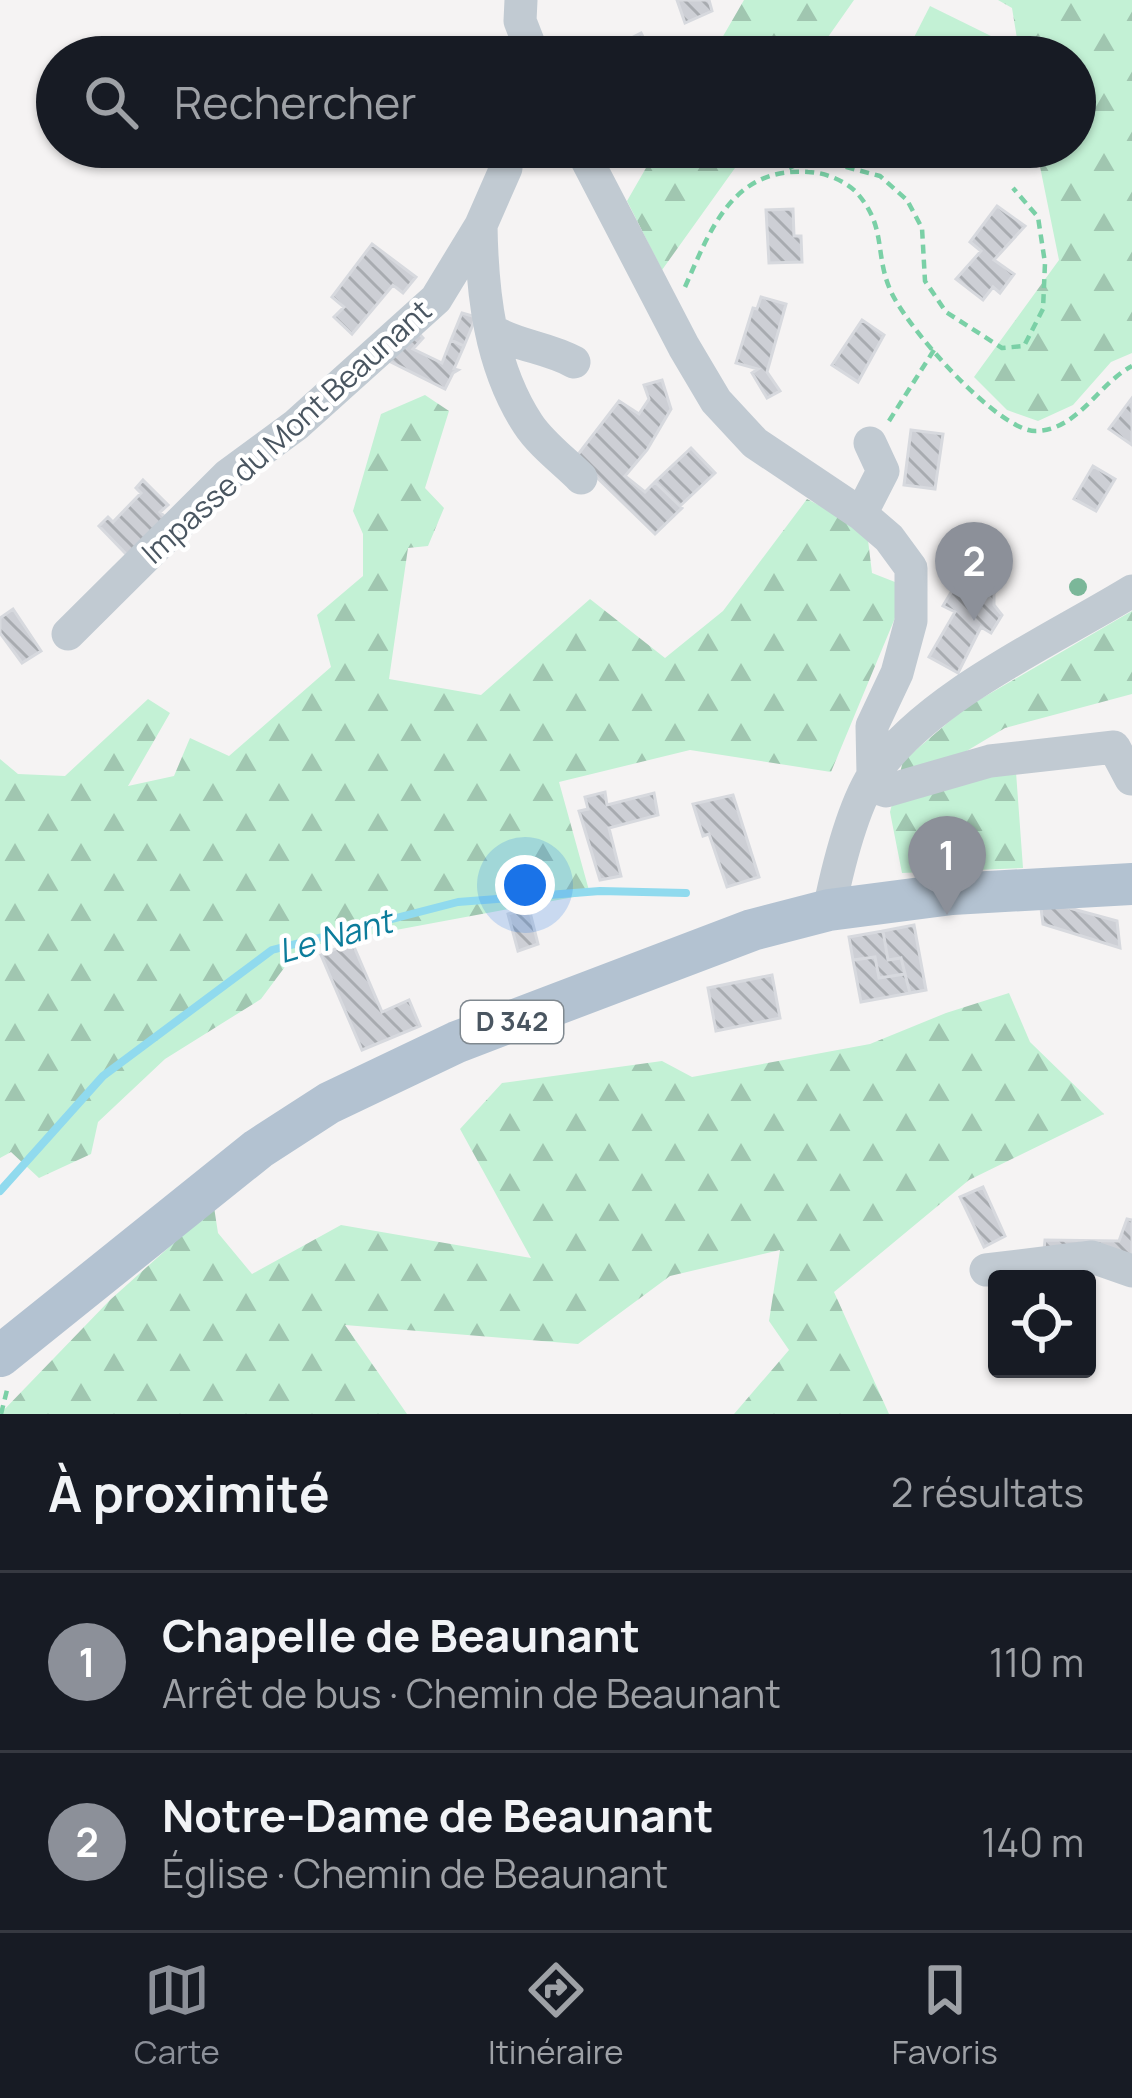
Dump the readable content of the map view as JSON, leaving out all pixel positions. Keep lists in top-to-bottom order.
{
  "streets": {
    "main road": ["D 342"],
    "street": ["Impasse du Mont Beaunant"]
  },
  "water": ["Le Nant"],
  "page": {
    "search": "Rechercher",
    "pins": ["2", "1"],
    "heading": ["À proximité", "2 résultats"],
    "list": [
      {
        "mark": "1",
        "name": "Chapelle de Beaunant",
        "note": "Arrêt de bus · Chemin de Beaunant",
        "value": "110 m"
      },
      {
        "mark": "2",
        "name": "Notre-Dame de Beaunant",
        "note": "Église · Chemin de Beaunant",
        "value": "140 m"
      }
    ],
    "nav": ["Carte", "Itinéraire", "Favoris"]
  }
}
